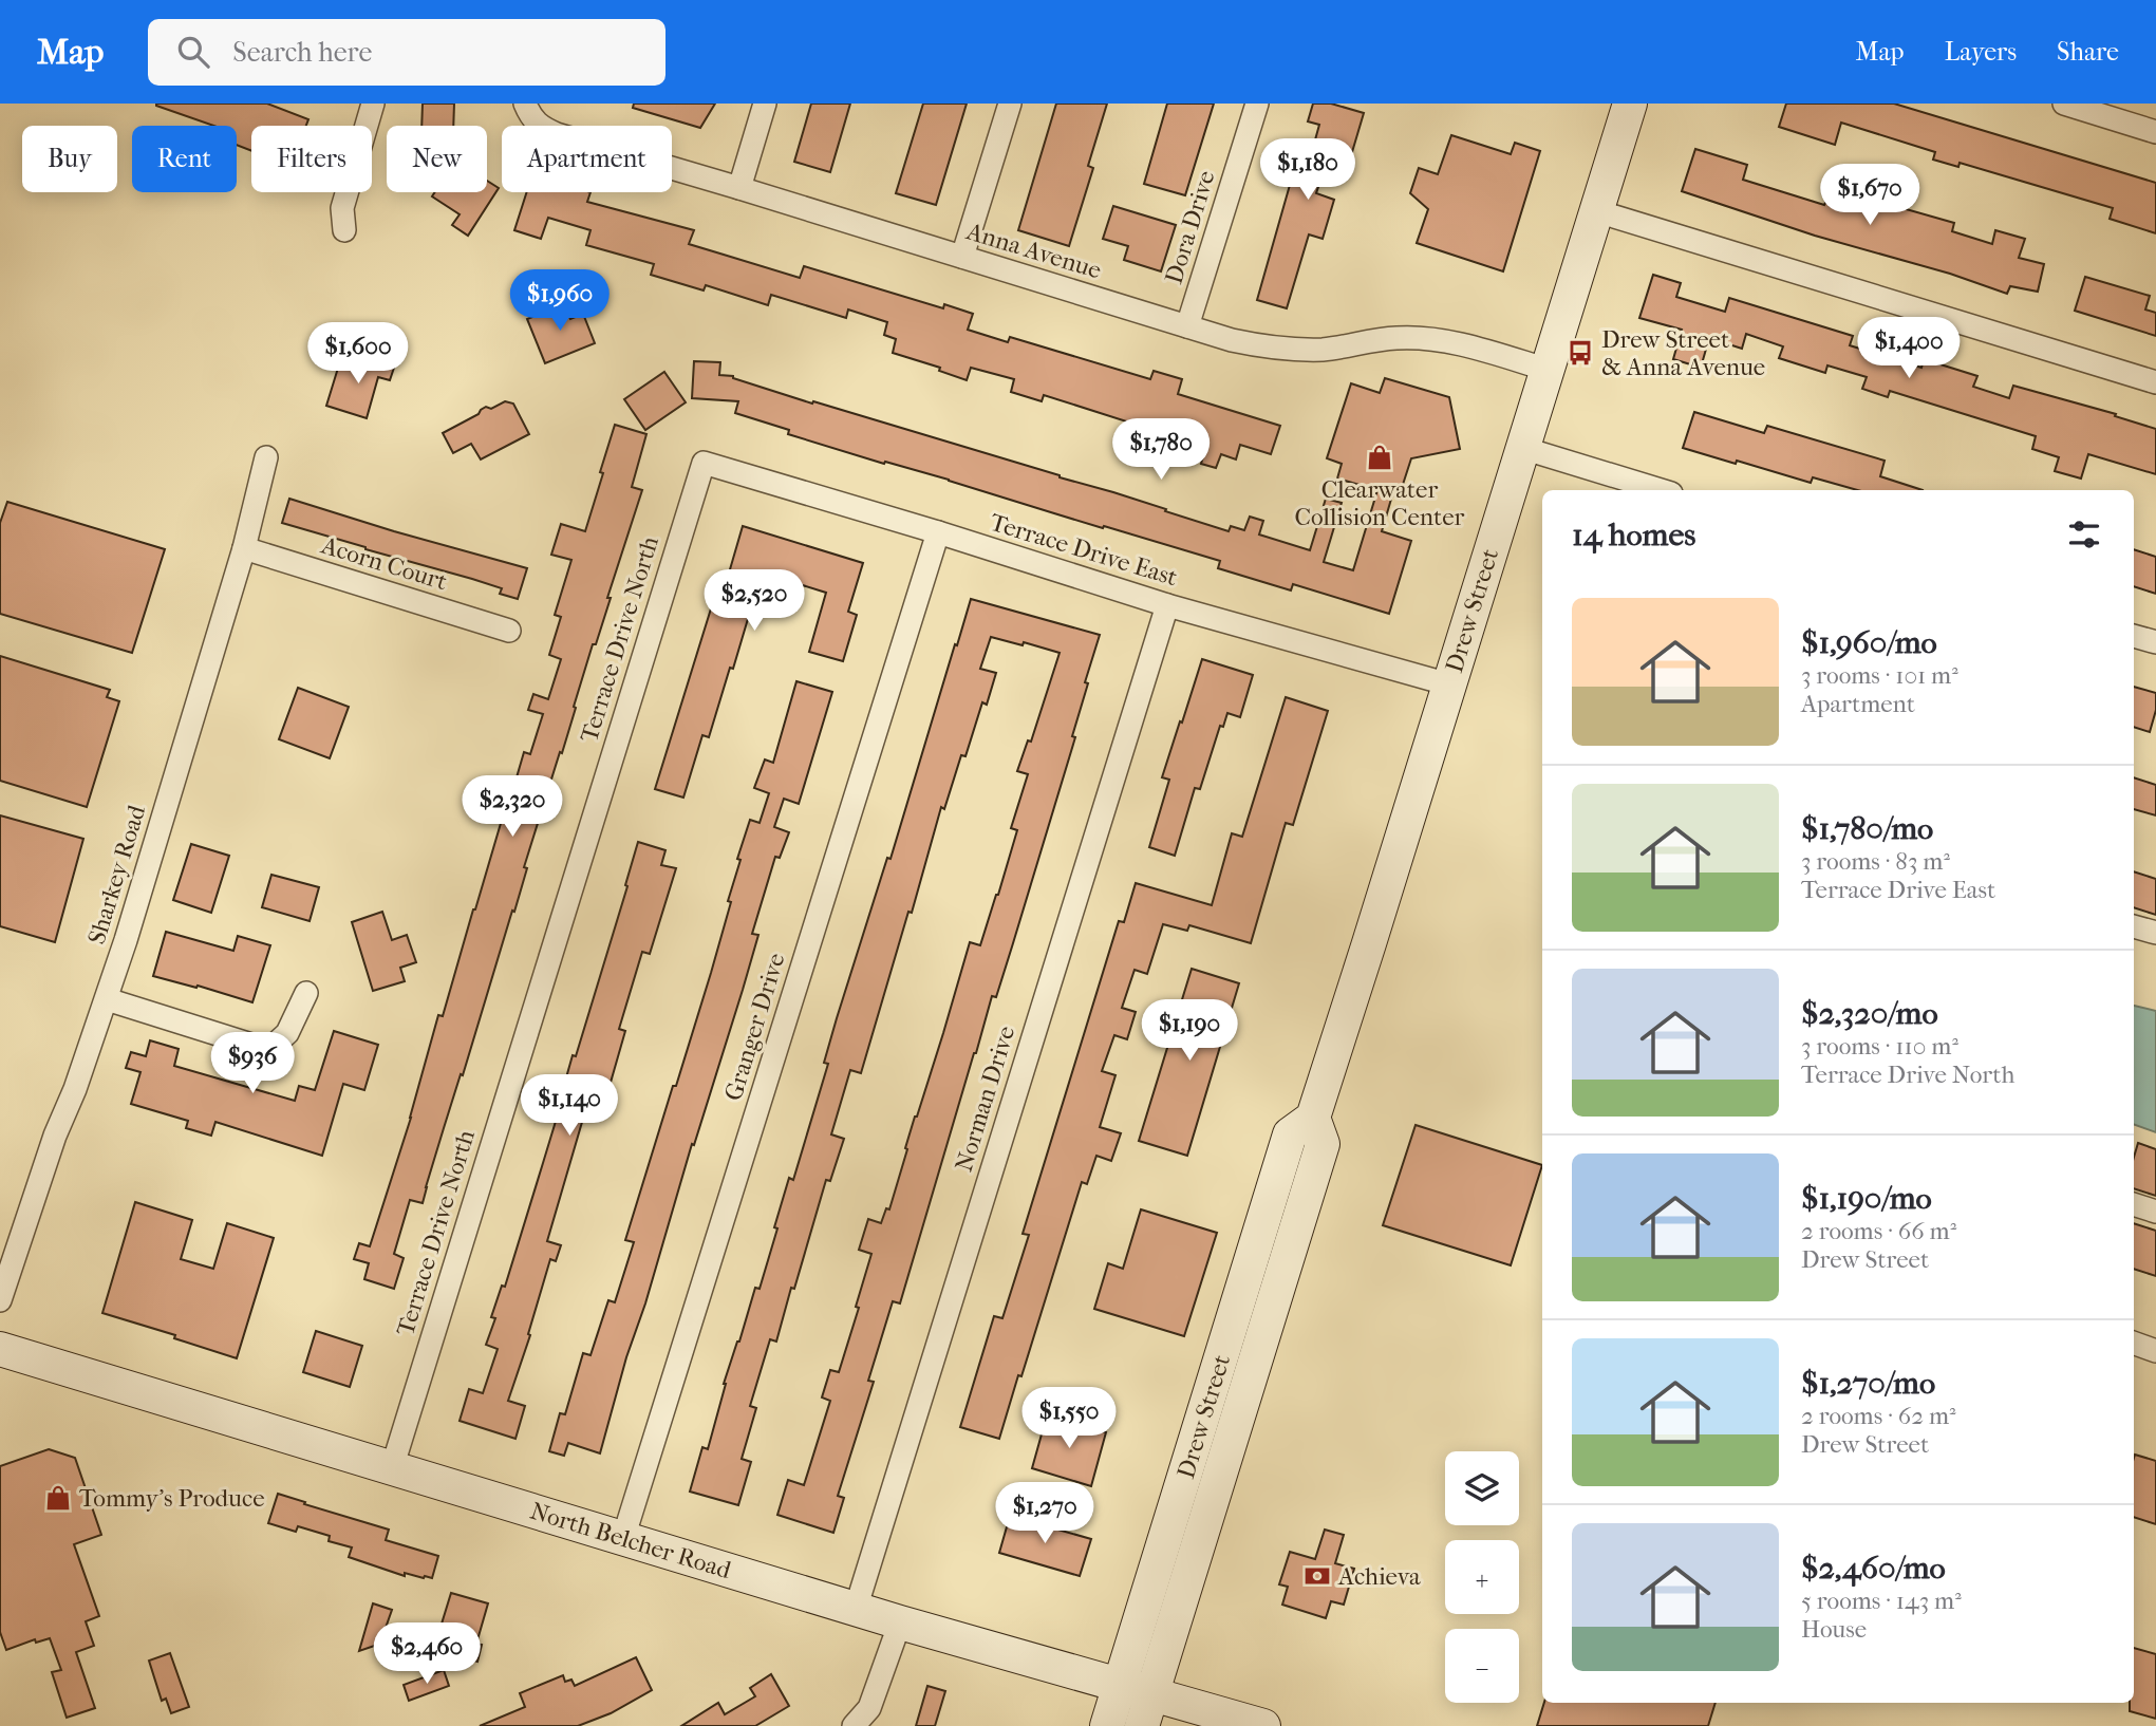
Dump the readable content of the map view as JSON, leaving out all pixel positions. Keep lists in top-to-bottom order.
{
  "streets": {
    "main road": ["Drew Street", "North Belcher Road"],
    "street": [
      "Dora Drive",
      "Anna Avenue",
      "Terrace Drive East",
      "Acorn Court",
      "Terrace Drive North",
      "Sharkey Road",
      "Granger Drive",
      "Norman Drive"
    ]
  },
  "crossings": [
    ["Dora Drive", "Anna Avenue"],
    ["Anna Avenue", "Drew Street"],
    ["Terrace Drive East", "Drew Street"],
    ["Terrace Drive East", "Terrace Drive North"],
    ["Terrace Drive East", "Granger Drive"],
    ["Terrace Drive East", "Norman Drive"],
    ["Acorn Court", "Sharkey Road"],
    ["Drew Street", "North Belcher Road"],
    ["Terrace Drive North", "North Belcher Road"],
    ["Granger Drive", "North Belcher Road"],
    ["Norman Drive", "North Belcher Road"]
  ],
  "places": {
    "bus stop": ["Drew Street & Anna Avenue"],
    "shop": ["Clearwater Collision Center", "Tommy's Produce"],
    "bank": ["Achieva"]
  },
  "page": {
    "header": "Map",
    "search": "Search here",
    "nav": ["Map", "Layers", "Share"],
    "chip": [
      "Buy",
      "Rent",
      "Filters",
      "New",
      "Apartment"
    ],
    "price": [
      "$1,180",
      "$1,670",
      "$1,960",
      "$1,400",
      "$1,600",
      "$1,780",
      "$2,520",
      "$2,320",
      "$1,190",
      "$936",
      "$1,140",
      "$1,550",
      "$1,270",
      "$2,460"
    ],
    "heading": "14 homes",
    "list": [
      {
        "name": "$1,960/mo",
        "note": "3 rooms · 101 m² · Apartment"
      },
      {
        "name": "$1,780/mo",
        "note": "3 rooms · 83 m² · Terrace Drive East"
      },
      {
        "name": "$2,320/mo",
        "note": "3 rooms · 110 m² · Terrace Drive North"
      },
      {
        "name": "$1,190/mo",
        "note": "2 rooms · 66 m² · Drew Street"
      },
      {
        "name": "$1,270/mo",
        "note": "2 rooms · 62 m² · Drew Street"
      },
      {
        "name": "$2,460/mo",
        "note": "5 rooms · 143 m² · House"
      }
    ],
    "map_buttons": ["+", "−"]
  }
}
